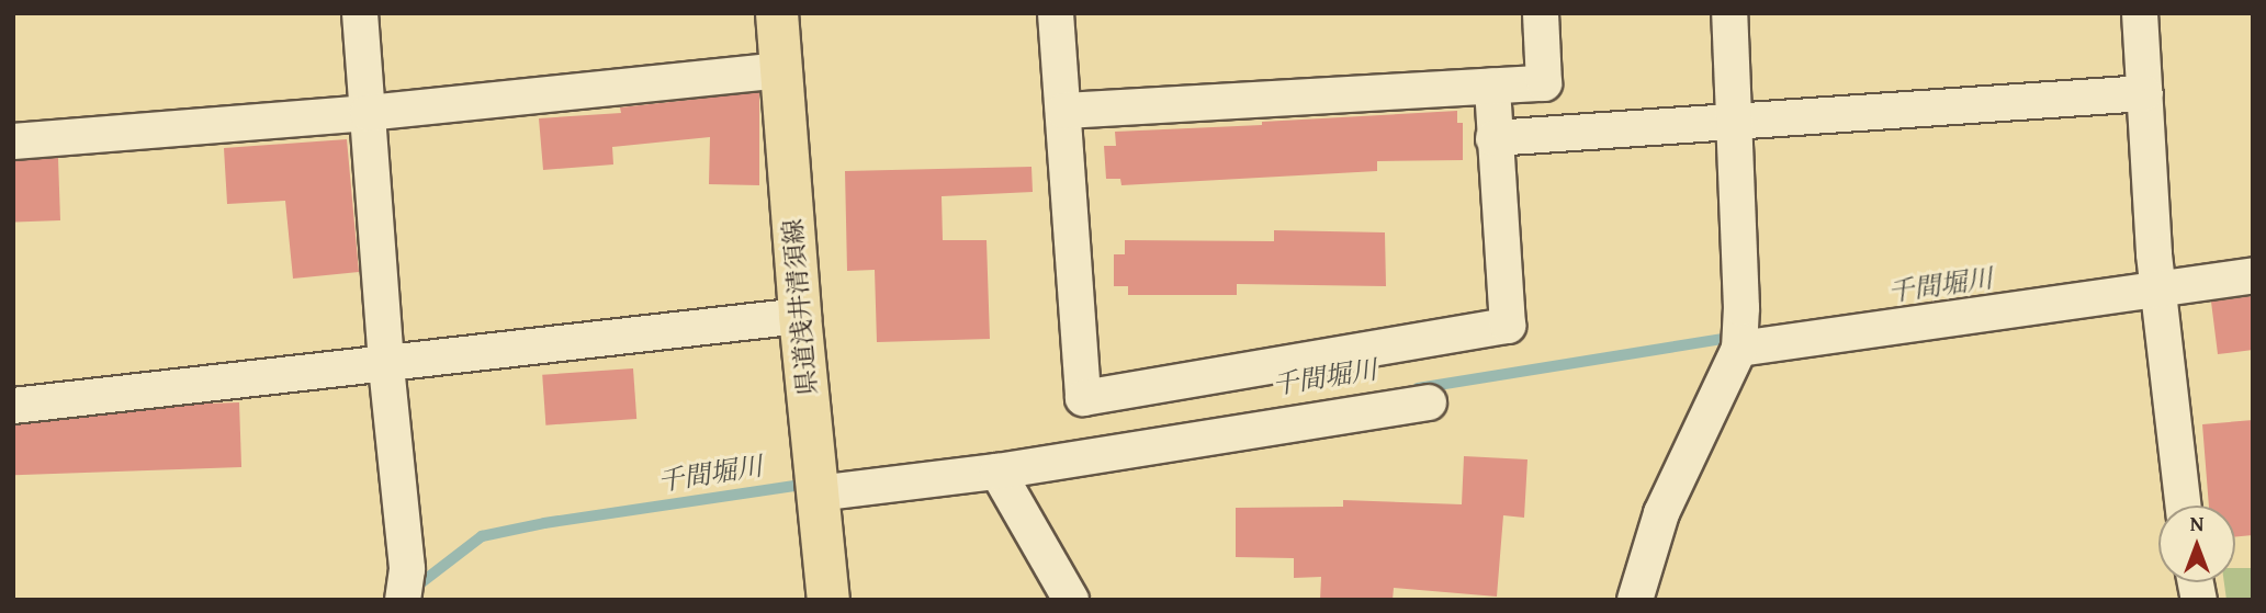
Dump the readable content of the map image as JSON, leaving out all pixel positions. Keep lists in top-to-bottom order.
{
  "streets": {
    "main road": ["県道浅井清須線"]
  },
  "water": ["千間堀川"],
  "north": "top"
}
